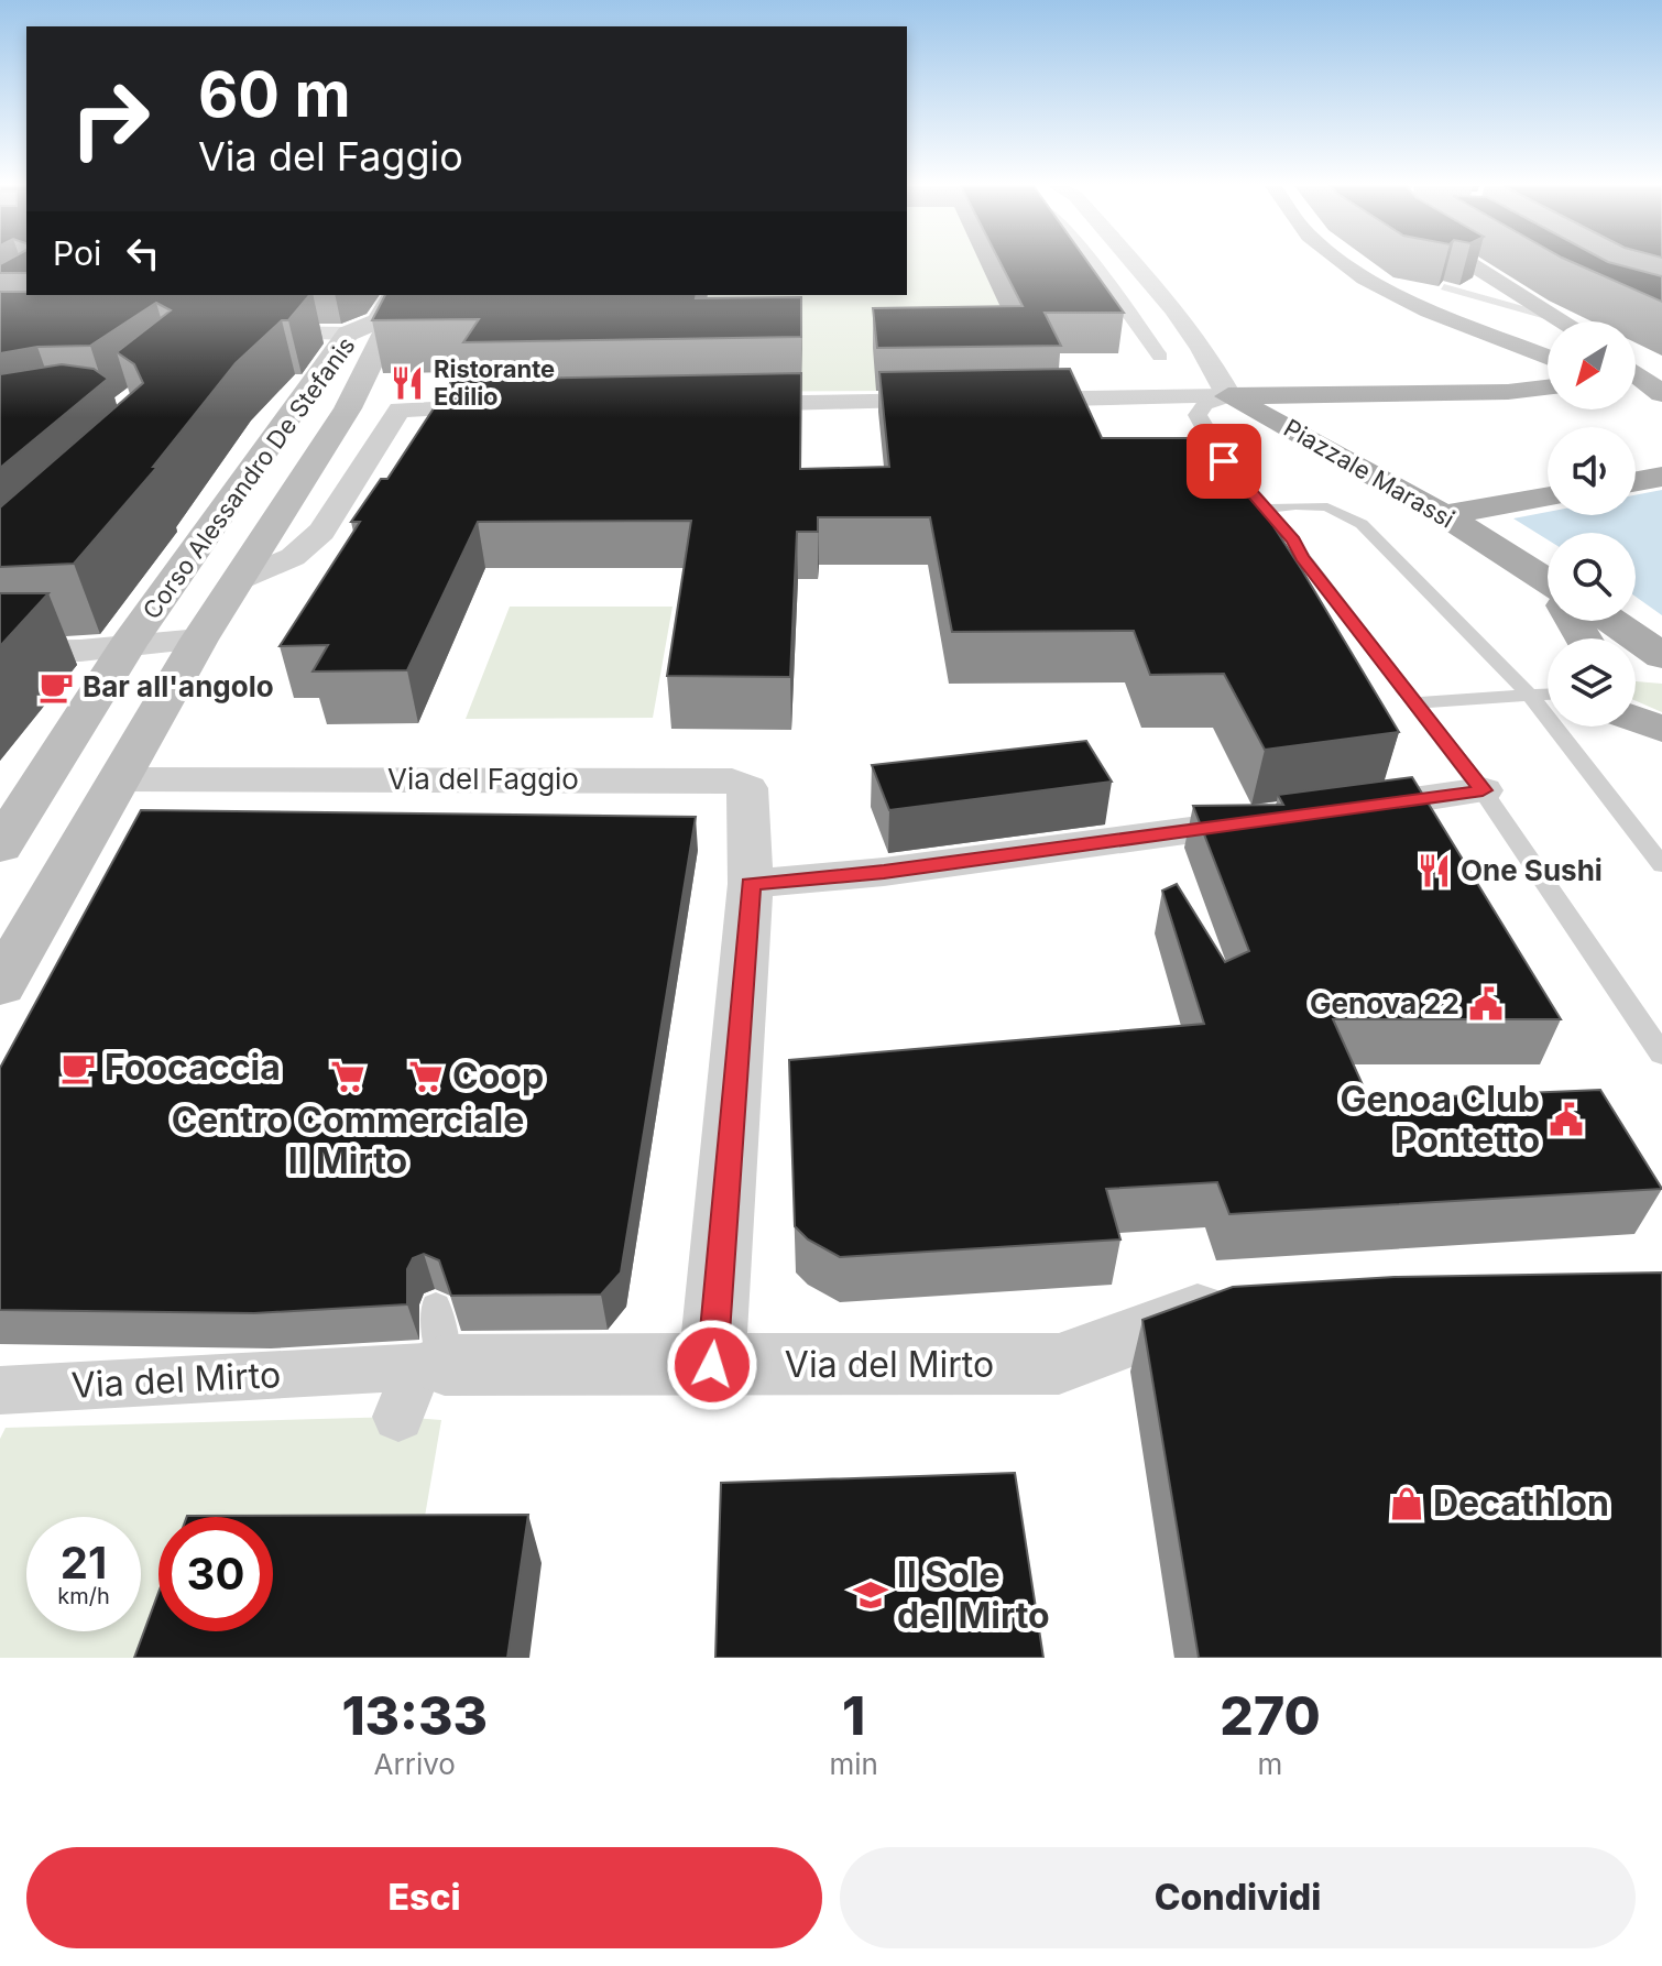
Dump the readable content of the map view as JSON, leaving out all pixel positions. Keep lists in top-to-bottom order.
{
  "streets": {
    "main road": ["Piazzale Marassi", "Corso Alessandro De Stefanis"],
    "street": ["Via del Faggio", "Via del Mirto"]
  },
  "crossings": [
    ["Corso Alessandro De Stefanis", "Via del Faggio"],
    ["Via del Faggio", "Via del Mirto"]
  ],
  "places": {
    "restaurant": ["Ristorante Edilio", "One Sushi"],
    "cafe": ["Bar all'angolo", "Foocaccia"],
    "public building": ["Genova 22", "Genoa Club Pontetto"],
    "supermarket": ["Centro Commerciale Il Mirto", "Coop"],
    "shop": ["Decathlon"],
    "school or university": ["Il Sole del Mirto"]
  },
  "north": "bottom left",
  "page": {
    "turn": ["60 m", "Via del Faggio"],
    "then": "Poi",
    "speed": "21 km/h",
    "limit": "30",
    "eta": [
      "13:33",
      "Arrivo",
      "1",
      "min",
      "270",
      "m"
    ],
    "buttons": ["Esci", "Condividi"]
  }
}
